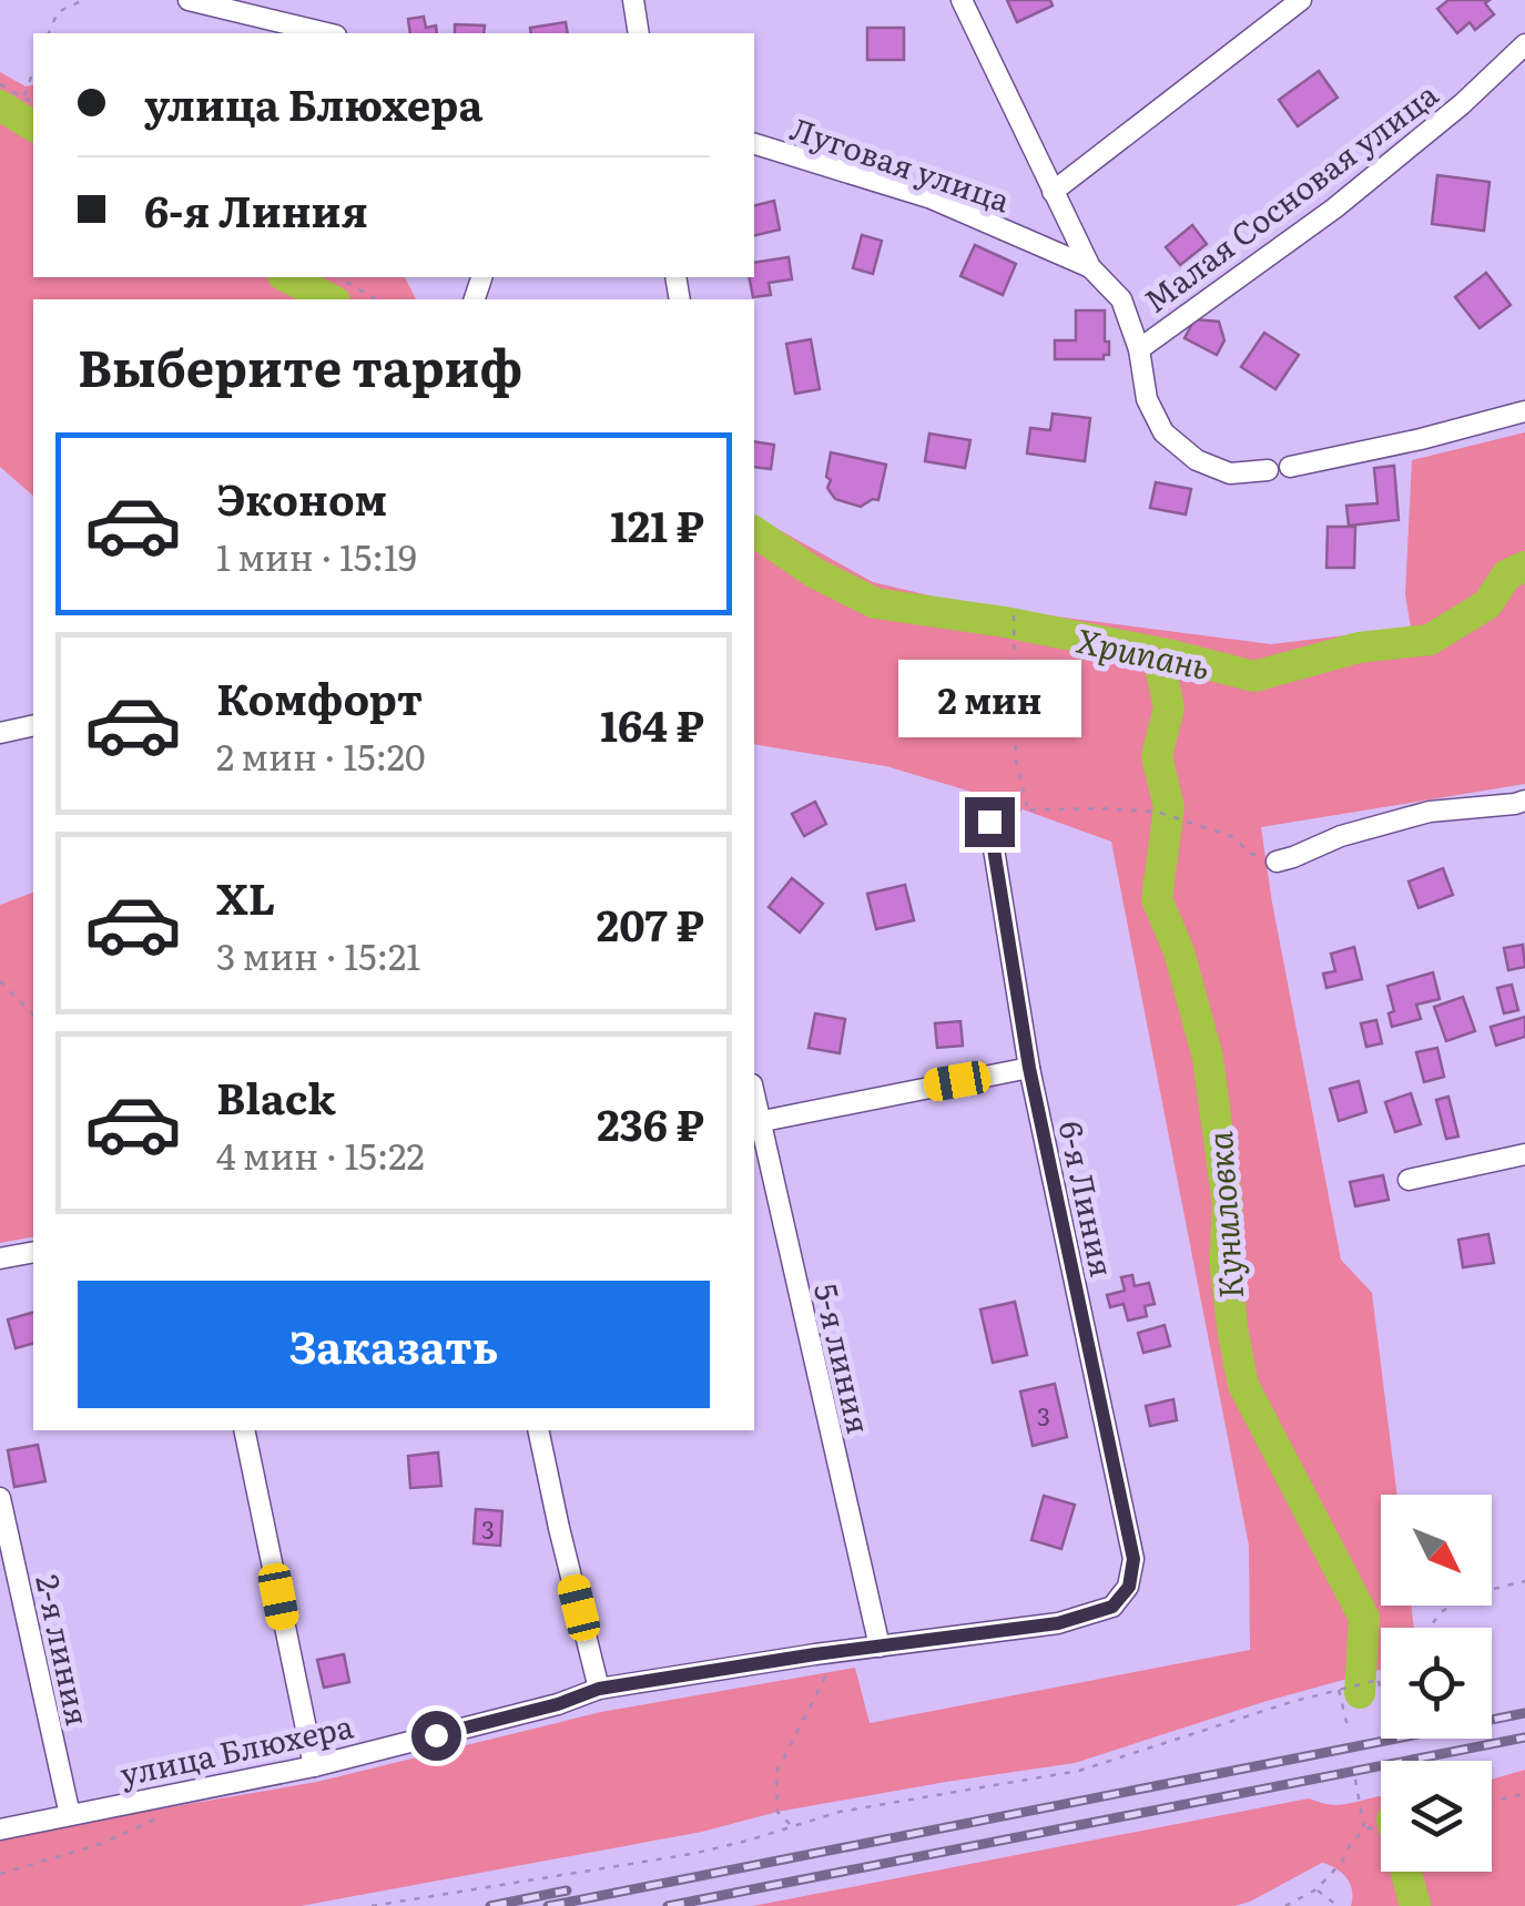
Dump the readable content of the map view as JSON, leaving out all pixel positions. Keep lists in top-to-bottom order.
{
  "streets": {
    "street": [
      "Луговая улица",
      "Малая Сосновая улица",
      "6-я Линия",
      "5-я линия",
      "2-я линия",
      "улица Блюхера"
    ]
  },
  "crossings": [
    ["6-я Линия", "улица Блюхера"],
    ["5-я линия", "улица Блюхера"],
    ["2-я линия", "улица Блюхера"]
  ],
  "water": ["Хрипань", "Куниловка"],
  "house_numbers": ["3", "3"],
  "north": "bottom right",
  "page": {
    "banner": ["улица Блюхера", "6-я Линия"],
    "heading": "Выберите тариф",
    "list": [
      {
        "name": "Эконом",
        "note": "1 мин · 15:19",
        "value": "121 ₽"
      },
      {
        "name": "Комфорт",
        "note": "2 мин · 15:20",
        "value": "164 ₽"
      },
      {
        "name": "XL",
        "note": "3 мин · 15:21",
        "value": "207 ₽"
      },
      {
        "name": "Black",
        "note": "4 мин · 15:22",
        "value": "236 ₽"
      }
    ],
    "bubble": "2 мин",
    "buttons": "Заказать"
  }
}
